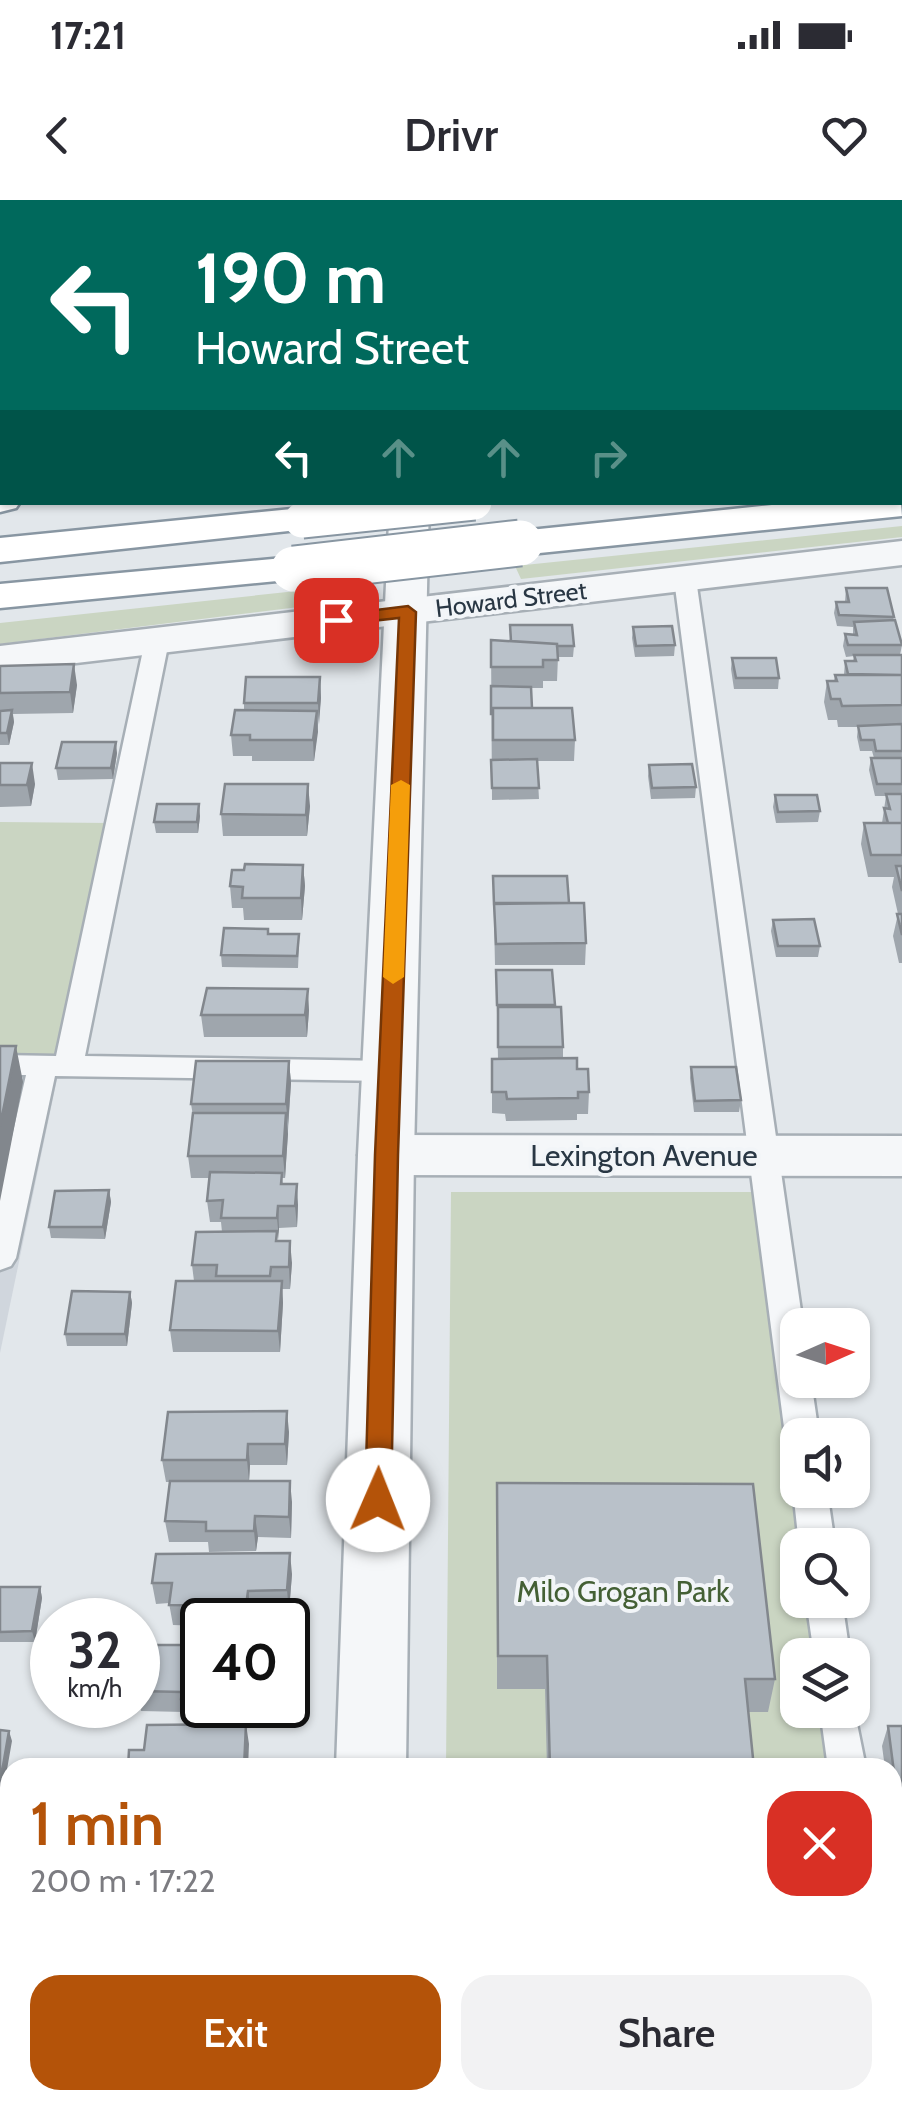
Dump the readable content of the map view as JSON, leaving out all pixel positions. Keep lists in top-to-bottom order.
{
  "streets": {
    "street": ["Howard Street", "Lexington Avenue"]
  },
  "parks": ["Milo Grogan Park"],
  "north": "right",
  "page": {
    "status": "17:21",
    "header": "Drivr",
    "turn": ["190 m", "Howard Street"],
    "speed": "32 km/h",
    "limit": "40",
    "heading": ["1 min", "200 m · 17:22"],
    "buttons": ["Exit", "Share"]
  }
}
